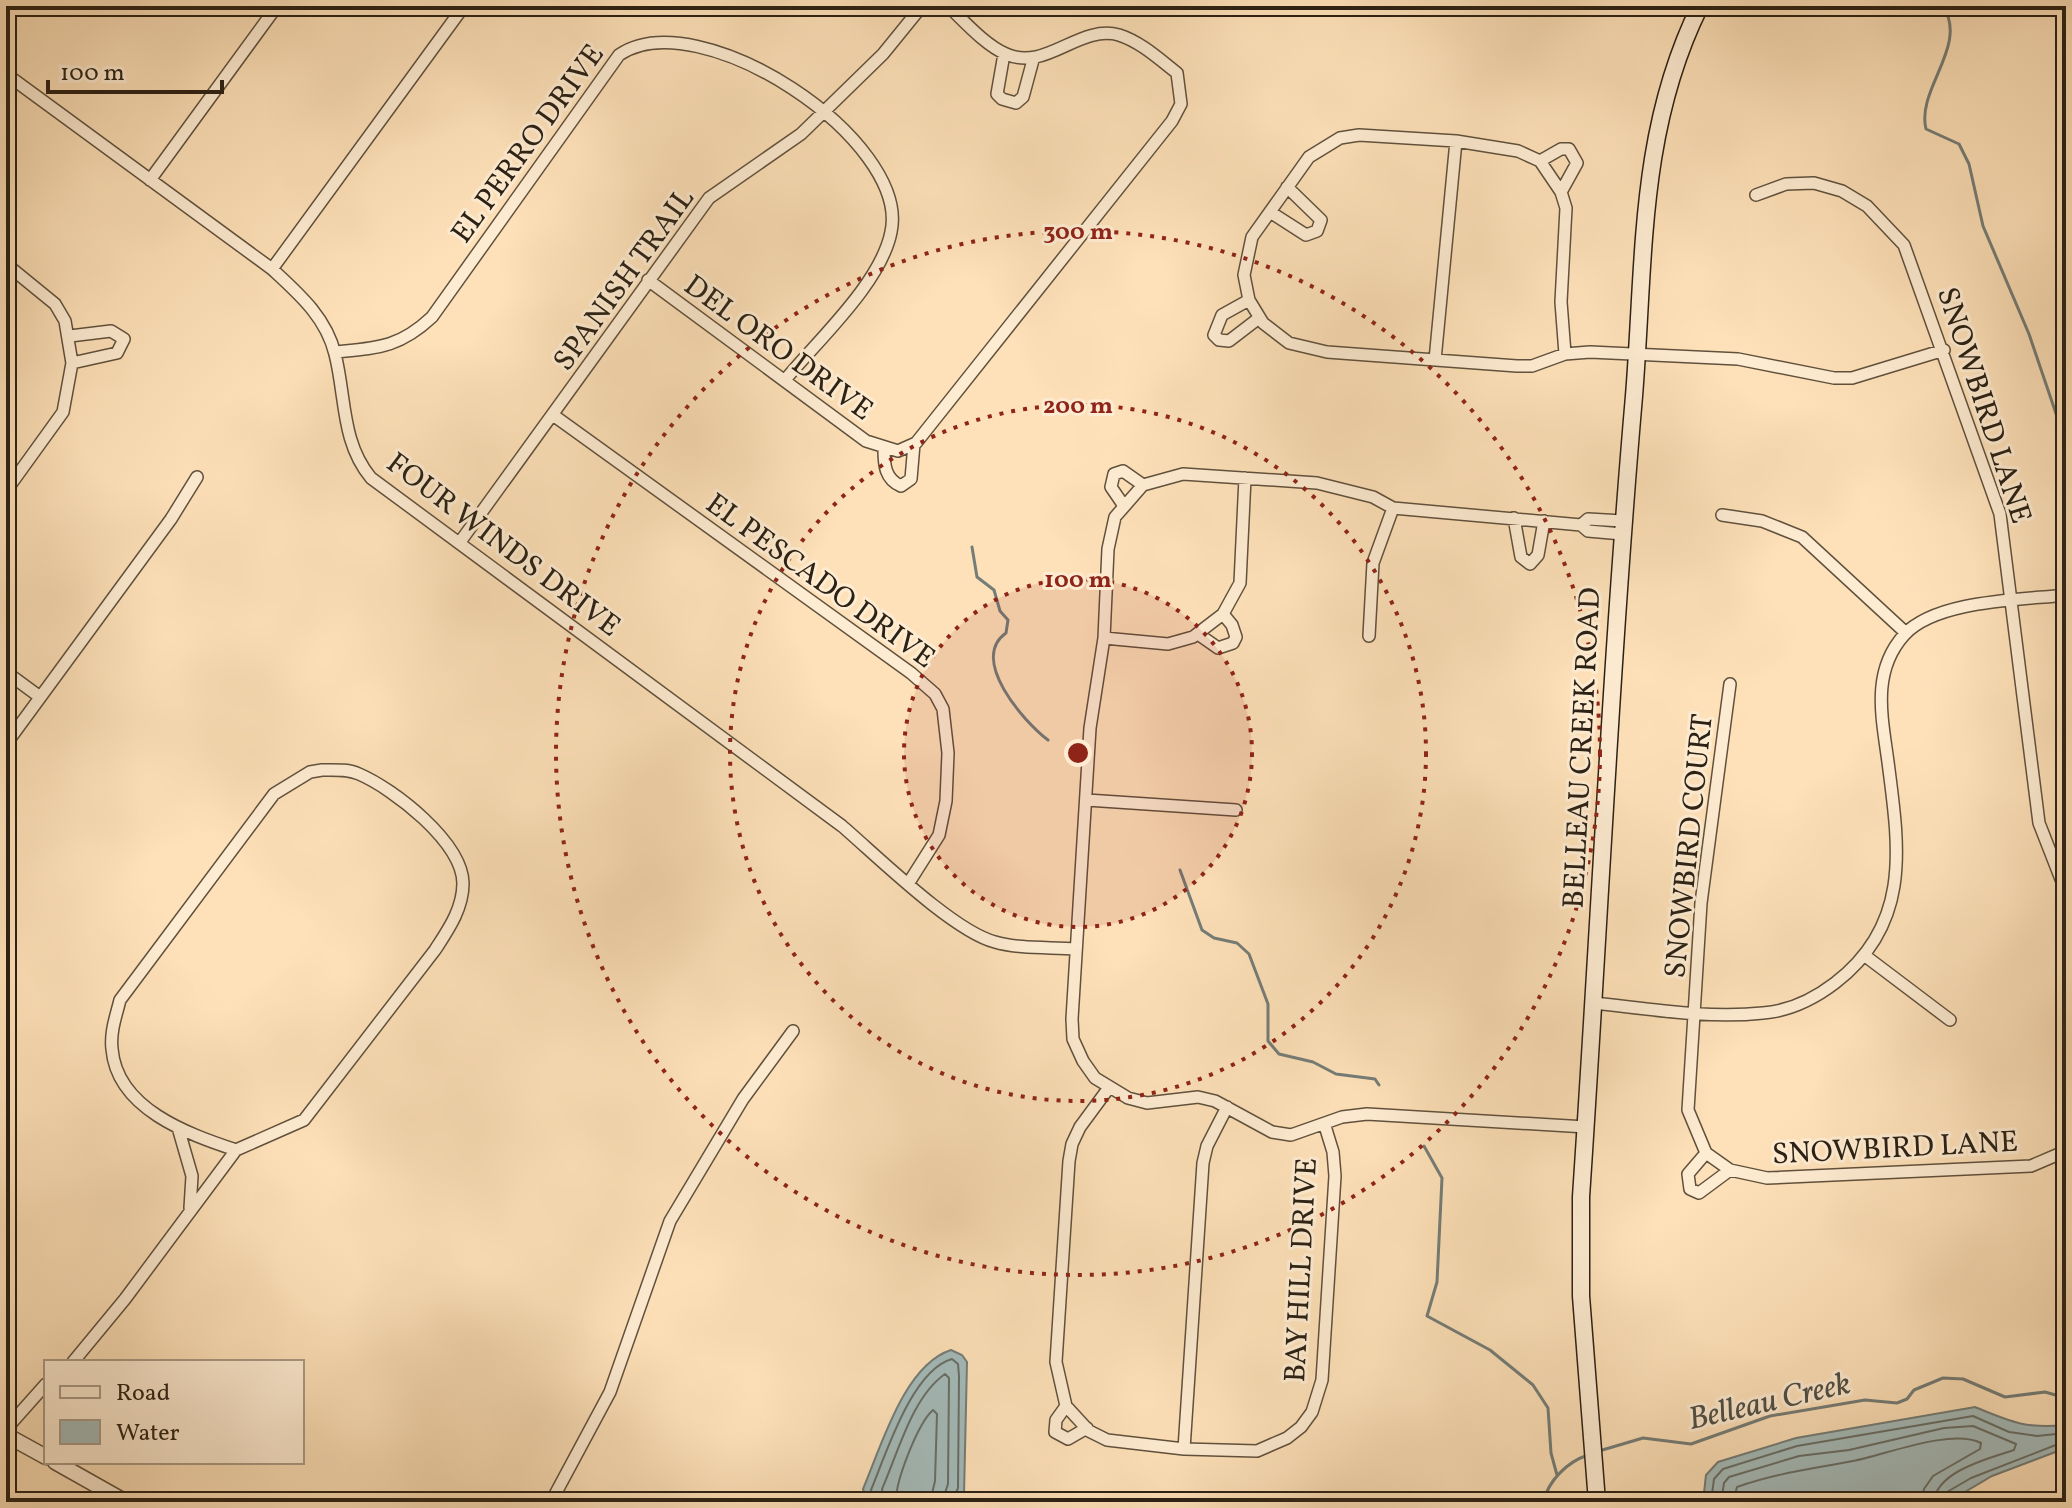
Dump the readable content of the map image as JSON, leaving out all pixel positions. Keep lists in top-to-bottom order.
{
  "streets": {
    "main road": ["BELLEAU CREEK ROAD"],
    "street": [
      "EL PERRO DRIVE",
      "SPANISH TRAIL",
      "DEL ORO DRIVE",
      "SNOWBIRD LANE",
      "FOUR WINDS DRIVE",
      "EL PESCADO DRIVE",
      "SNOWBIRD COURT",
      "BAY HILL DRIVE"
    ]
  },
  "crossings": [
    ["EL PERRO DRIVE", "SPANISH TRAIL"],
    ["EL PERRO DRIVE", "DEL ORO DRIVE"],
    ["EL PERRO DRIVE", "FOUR WINDS DRIVE"],
    ["SPANISH TRAIL", "DEL ORO DRIVE"],
    ["SPANISH TRAIL", "FOUR WINDS DRIVE"],
    ["SPANISH TRAIL", "EL PESCADO DRIVE"],
    ["FOUR WINDS DRIVE", "EL PESCADO DRIVE"]
  ],
  "water": ["Belleau Creek"],
  "legend": ["Road", "Water"],
  "scale_bar": "100 m",
  "rings": ["300 m", "200 m", "100 m"]
}
